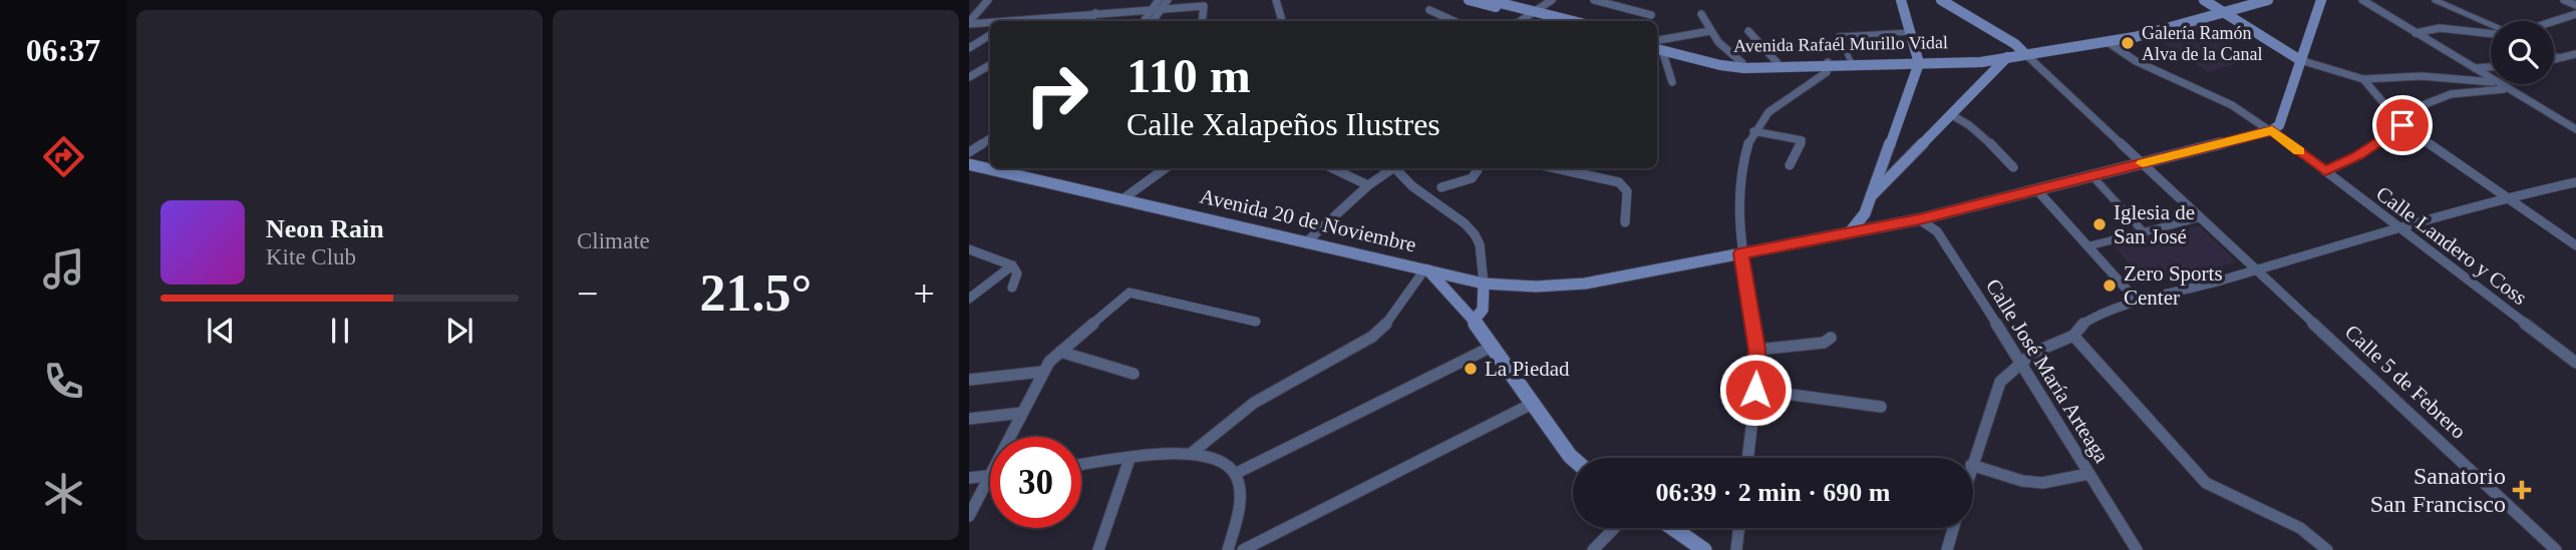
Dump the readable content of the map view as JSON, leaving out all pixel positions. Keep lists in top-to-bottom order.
{
  "streets": {
    "main road": ["Avenida Rafaél Murillo Vidal", "Avenida 20 de Noviembre"],
    "street": ["Calle Landero y Coss", "Calle José María Arteaga", "Calle 5 de Febrero"]
  },
  "places": {
    "other": [
      "Galería Ramón Alva de la Canal",
      "Iglesia de San José",
      "Zero Sports Center",
      "La Piedad"
    ],
    "health": ["Sanatorio San Francisco"]
  },
  "page": {
    "tabs": "06:37",
    "tile": "Climate",
    "turn": ["110 m", "Calle Xalapeños Ilustres"],
    "song": ["Neon Rain", "Kite Club"],
    "heat": ["−", "21.5°", "+"],
    "limit": "30",
    "trip": "06:39 · 2 min · 690 m"
  }
}
